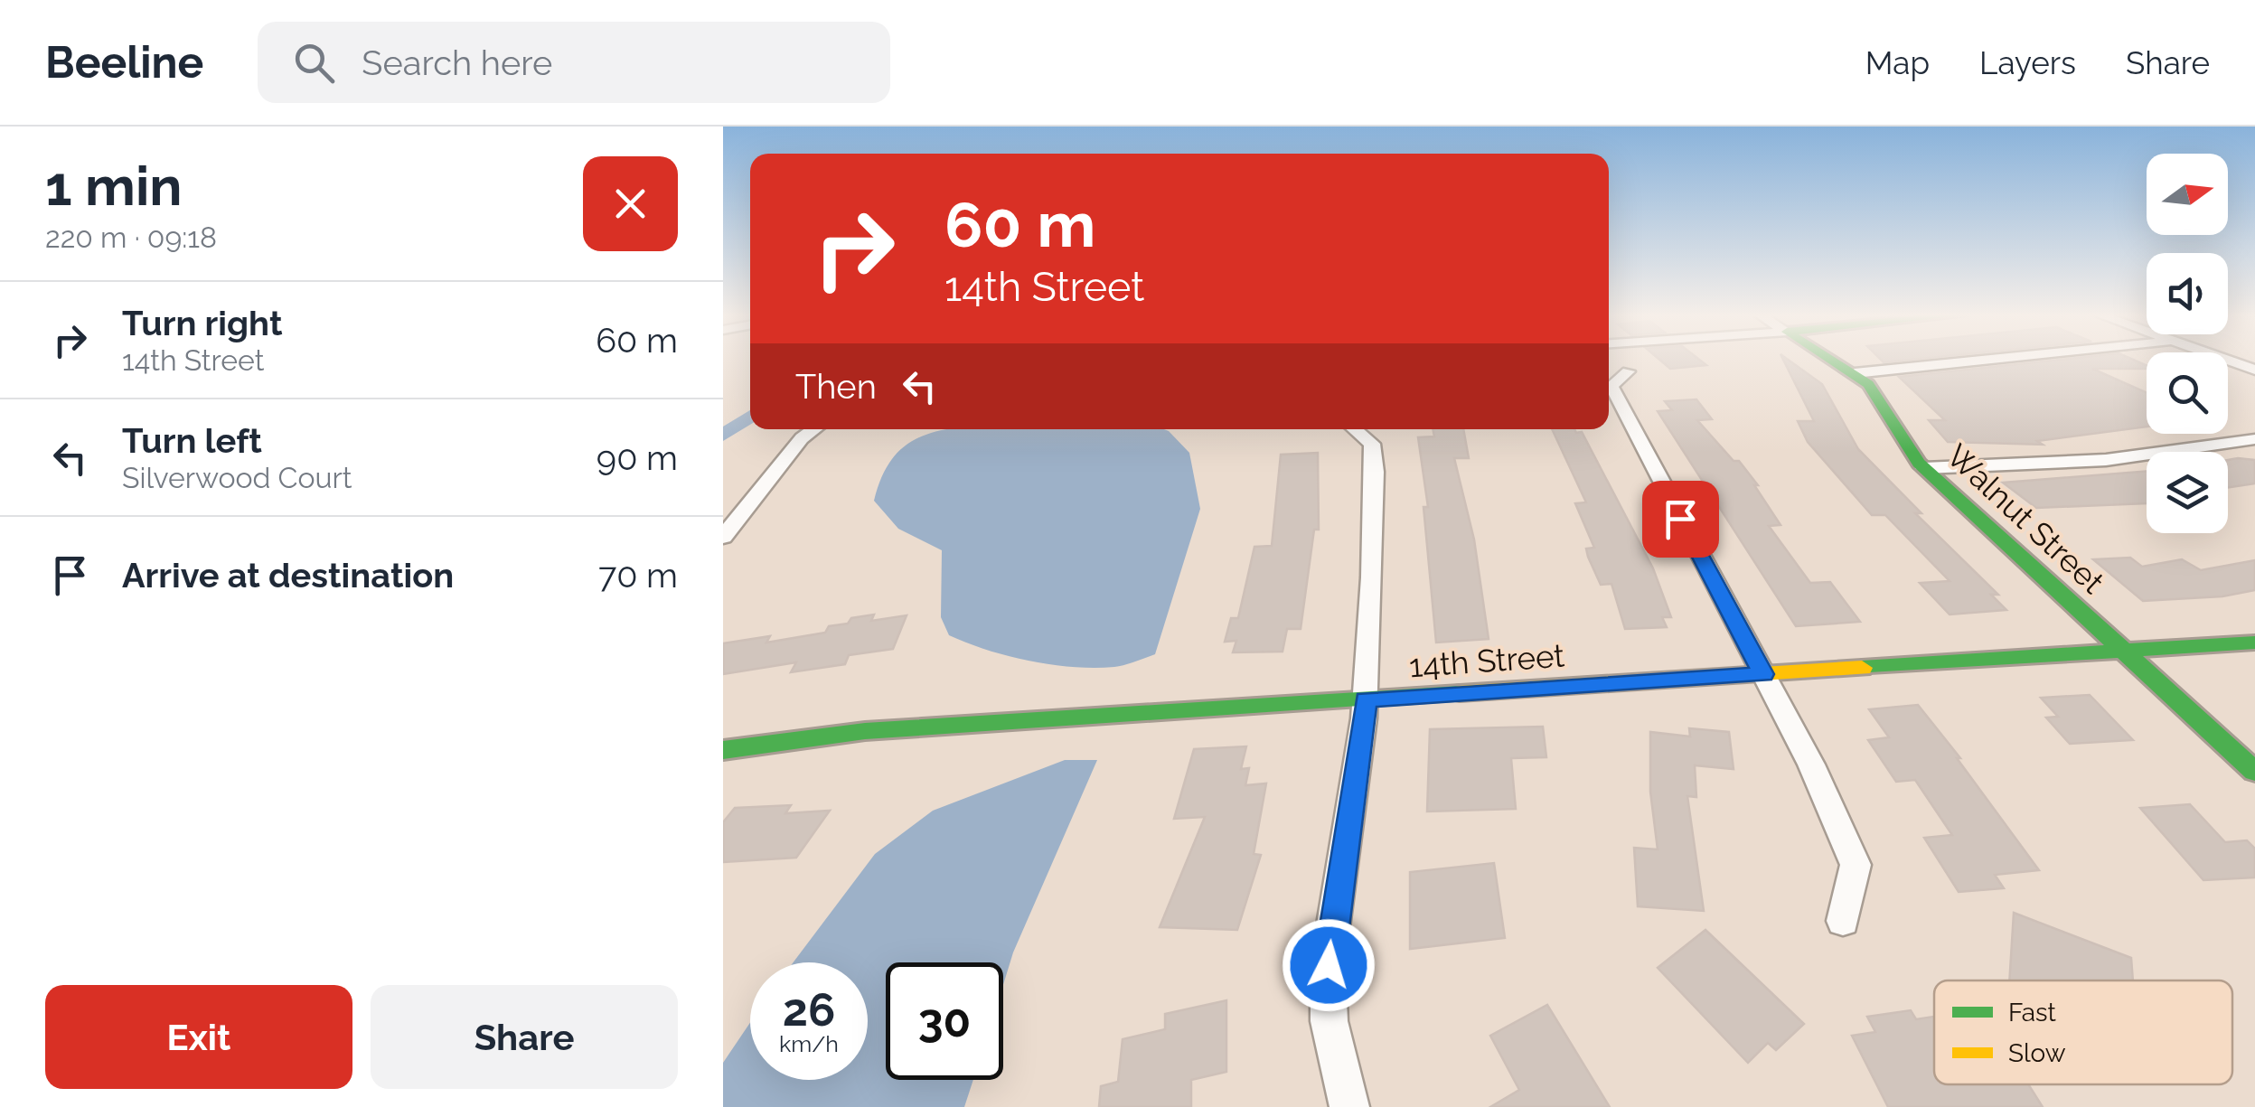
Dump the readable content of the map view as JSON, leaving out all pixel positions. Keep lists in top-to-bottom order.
{
  "streets": {
    "street": ["Walnut Street", "14th Street"]
  },
  "crossings": [
    ["Walnut Street", "14th Street"]
  ],
  "legend": ["Fast", "Slow"],
  "north": "right",
  "page": {
    "header": "Beeline",
    "search": "Search here",
    "nav": ["Map", "Layers", "Share"],
    "heading": ["1 min", "220 m · 09:18"],
    "turn": ["60 m", "14th Street"],
    "list": [
      {
        "name": "Turn right",
        "note": "14th Street",
        "value": "60 m"
      },
      {
        "name": "Turn left",
        "note": "Silverwood Court",
        "value": "90 m"
      },
      {
        "name": "Arrive at destination",
        "value": "70 m"
      }
    ],
    "then": "Then",
    "speed": "26 km/h",
    "limit": "30",
    "buttons": ["Exit", "Share"]
  }
}
